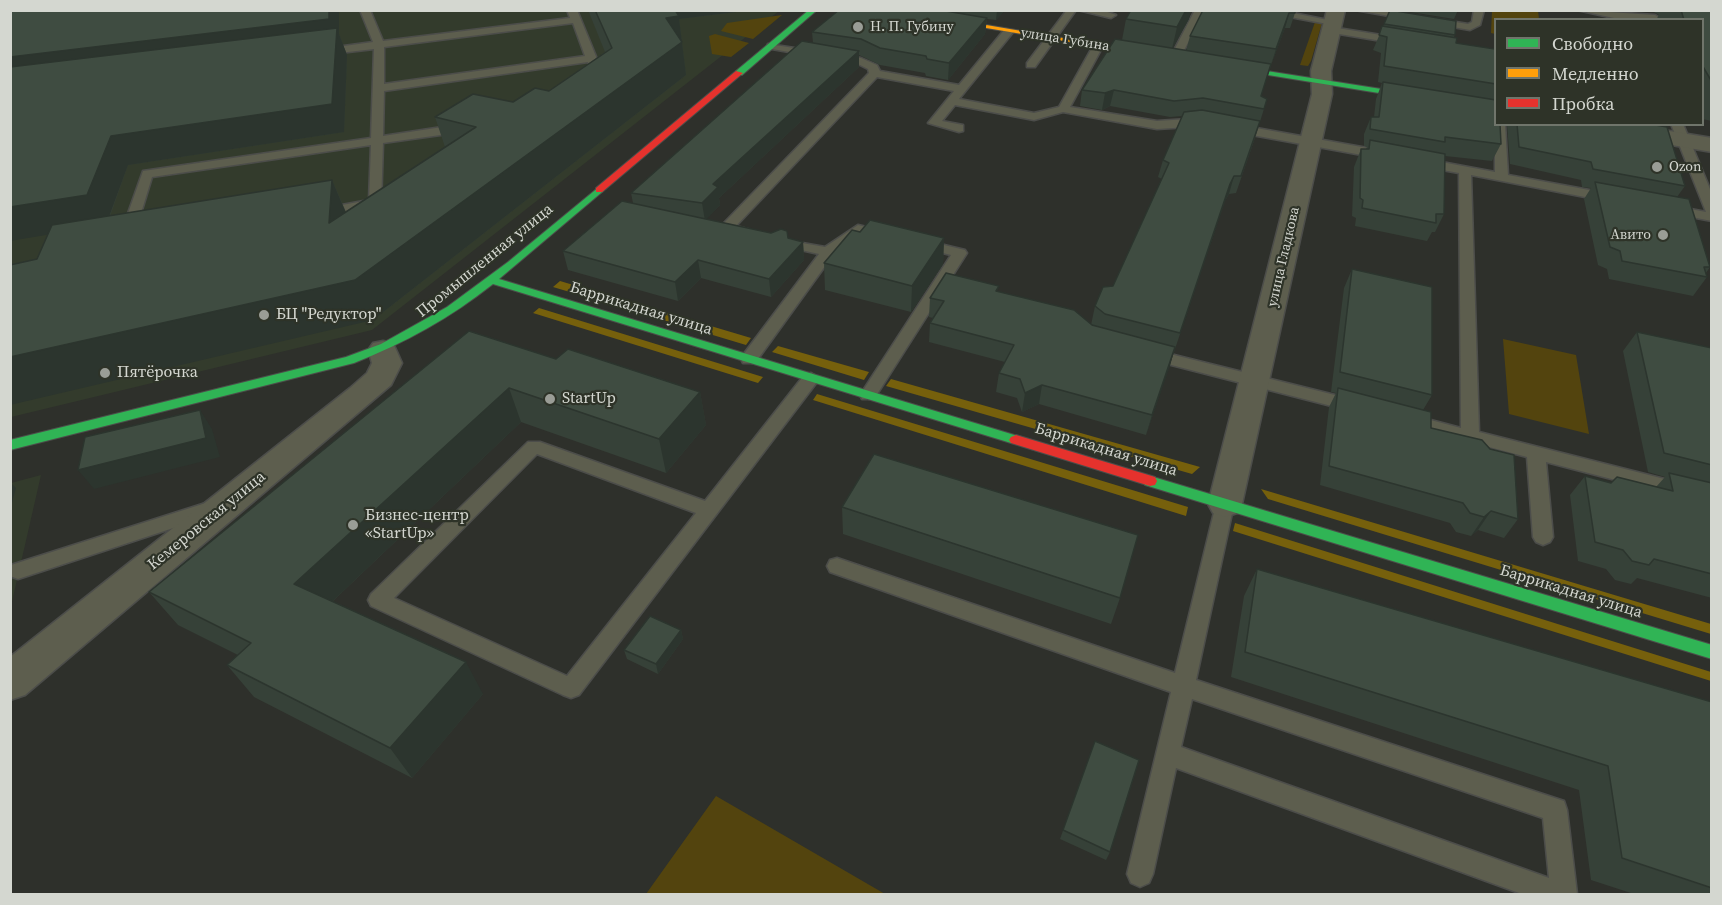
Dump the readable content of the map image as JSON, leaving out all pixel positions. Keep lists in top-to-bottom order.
{
  "streets": {
    "street": [
      "улица Губина",
      "улица Гладкова",
      "Промышленная улица",
      "Баррикадная улица",
      "Кемеровская улица"
    ]
  },
  "crossings": [
    ["улица Гладкова", "Баррикадная улица"],
    ["Промышленная улица", "Баррикадная улица"],
    ["Промышленная улица", "Кемеровская улица"]
  ],
  "places": [
    "Н. П. Губину",
    "Ozon",
    "Авито",
    "БЦ \"Редуктор\"",
    "Пятёрочка",
    "StartUp",
    "Бизнес-центр «StartUp»"
  ],
  "legend": ["Свободно", "Медленно", "Пробка"]
}
